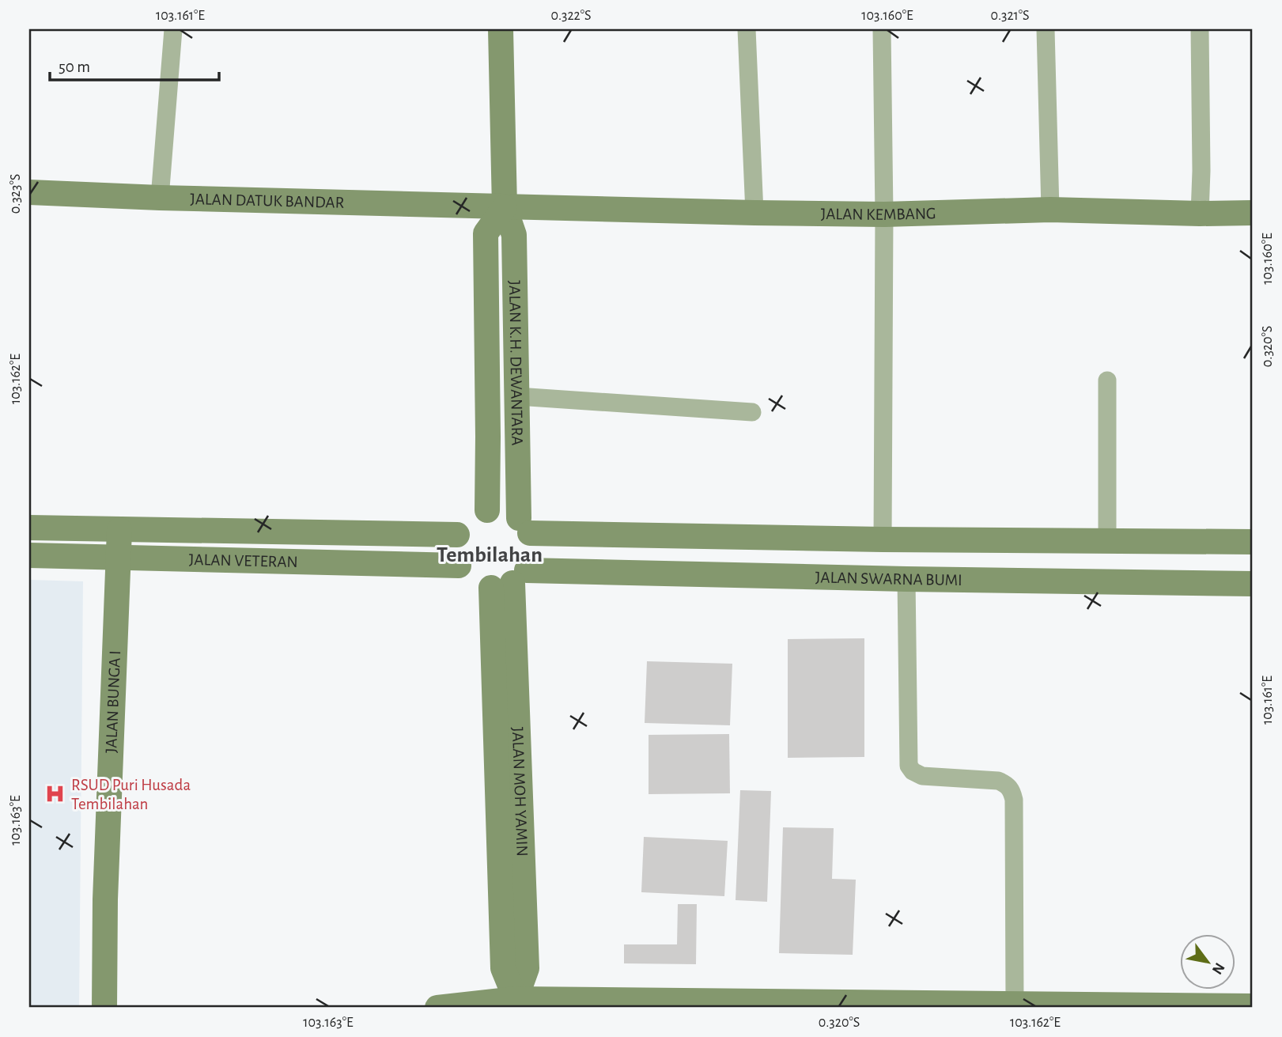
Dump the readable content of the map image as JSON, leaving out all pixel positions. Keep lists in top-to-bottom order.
{
  "streets": {
    "street": [
      "JALAN DATUK BANDAR",
      "JALAN KEMBANG",
      "JALAN K.H. DEWANTARA",
      "JALAN VETERAN",
      "JALAN SWARNA BUMI",
      "JALAN BUNGA I",
      "JALAN MOH YAMIN"
    ]
  },
  "crossings": [
    ["JALAN DATUK BANDAR", "JALAN KEMBANG"],
    ["JALAN DATUK BANDAR", "JALAN K.H. DEWANTARA"],
    ["JALAN KEMBANG", "JALAN K.H. DEWANTARA"],
    ["JALAN K.H. DEWANTARA", "JALAN VETERAN"],
    ["JALAN K.H. DEWANTARA", "JALAN SWARNA BUMI"],
    ["JALAN K.H. DEWANTARA", "JALAN MOH YAMIN"],
    ["JALAN VETERAN", "JALAN SWARNA BUMI"],
    ["JALAN VETERAN", "JALAN BUNGA I"],
    ["JALAN VETERAN", "JALAN MOH YAMIN"],
    ["JALAN SWARNA BUMI", "JALAN MOH YAMIN"]
  ],
  "districts": ["Tembilahan"],
  "places": {
    "hospital": ["RSUD Puri Husada Tembilahan"]
  },
  "scale_bar": "50 m",
  "north": "bottom right",
  "coordinates": [
    "103.161°E",
    "0.322°S",
    "103.160°E",
    "0.321°S",
    "0.323°S",
    "0.320°S",
    "103.162°E",
    "103.163°E"
  ]
}
